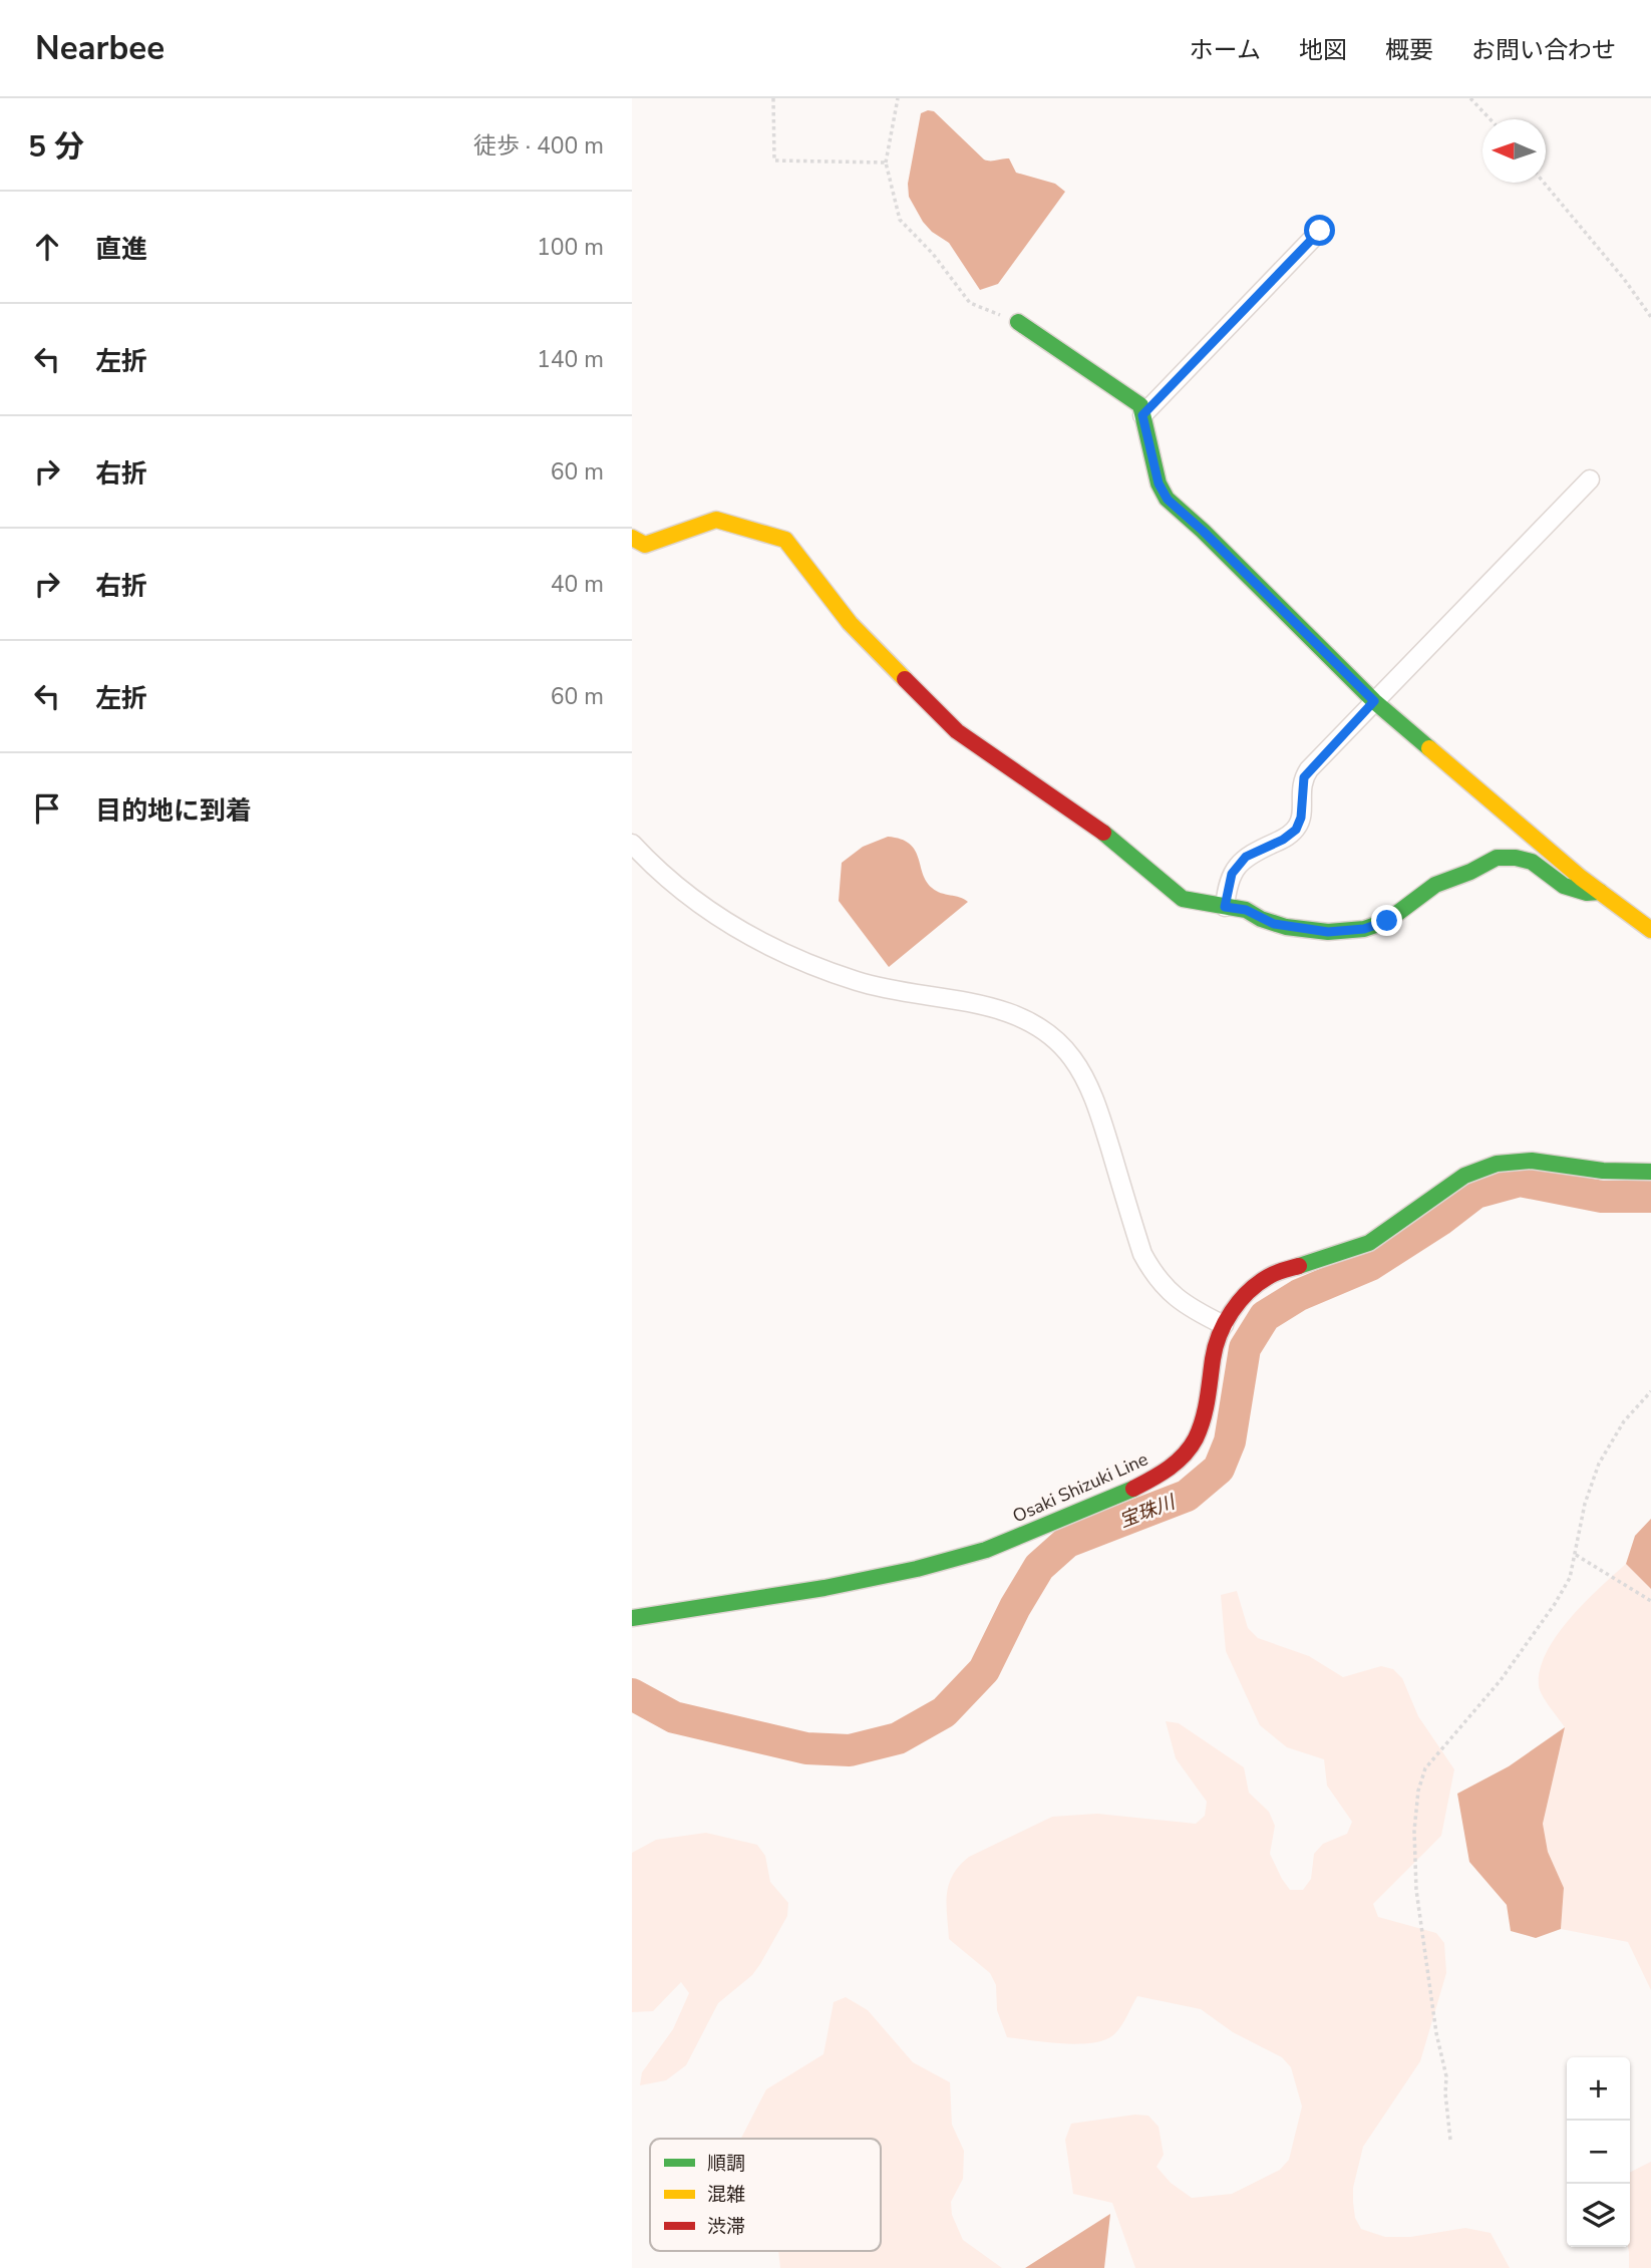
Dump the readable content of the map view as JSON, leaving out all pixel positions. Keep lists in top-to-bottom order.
{
  "streets": {
    "street": ["Osaki Shizuki Line"]
  },
  "water": ["宝珠川"],
  "legend": ["順調", "混雑", "渋滞"],
  "north": "left",
  "page": {
    "header": "Nearbee",
    "nav": [
      "ホーム",
      "地図",
      "概要",
      "お問い合わせ"
    ],
    "heading": ["5 分", "徒歩 · 400 m"],
    "list": [
      ["直進", "100 m"],
      ["左折", "140 m"],
      ["右折", "60 m"],
      ["右折", "40 m"],
      ["左折", "60 m"],
      "目的地に到着"
    ],
    "map_buttons": ["+", "−"]
  }
}
